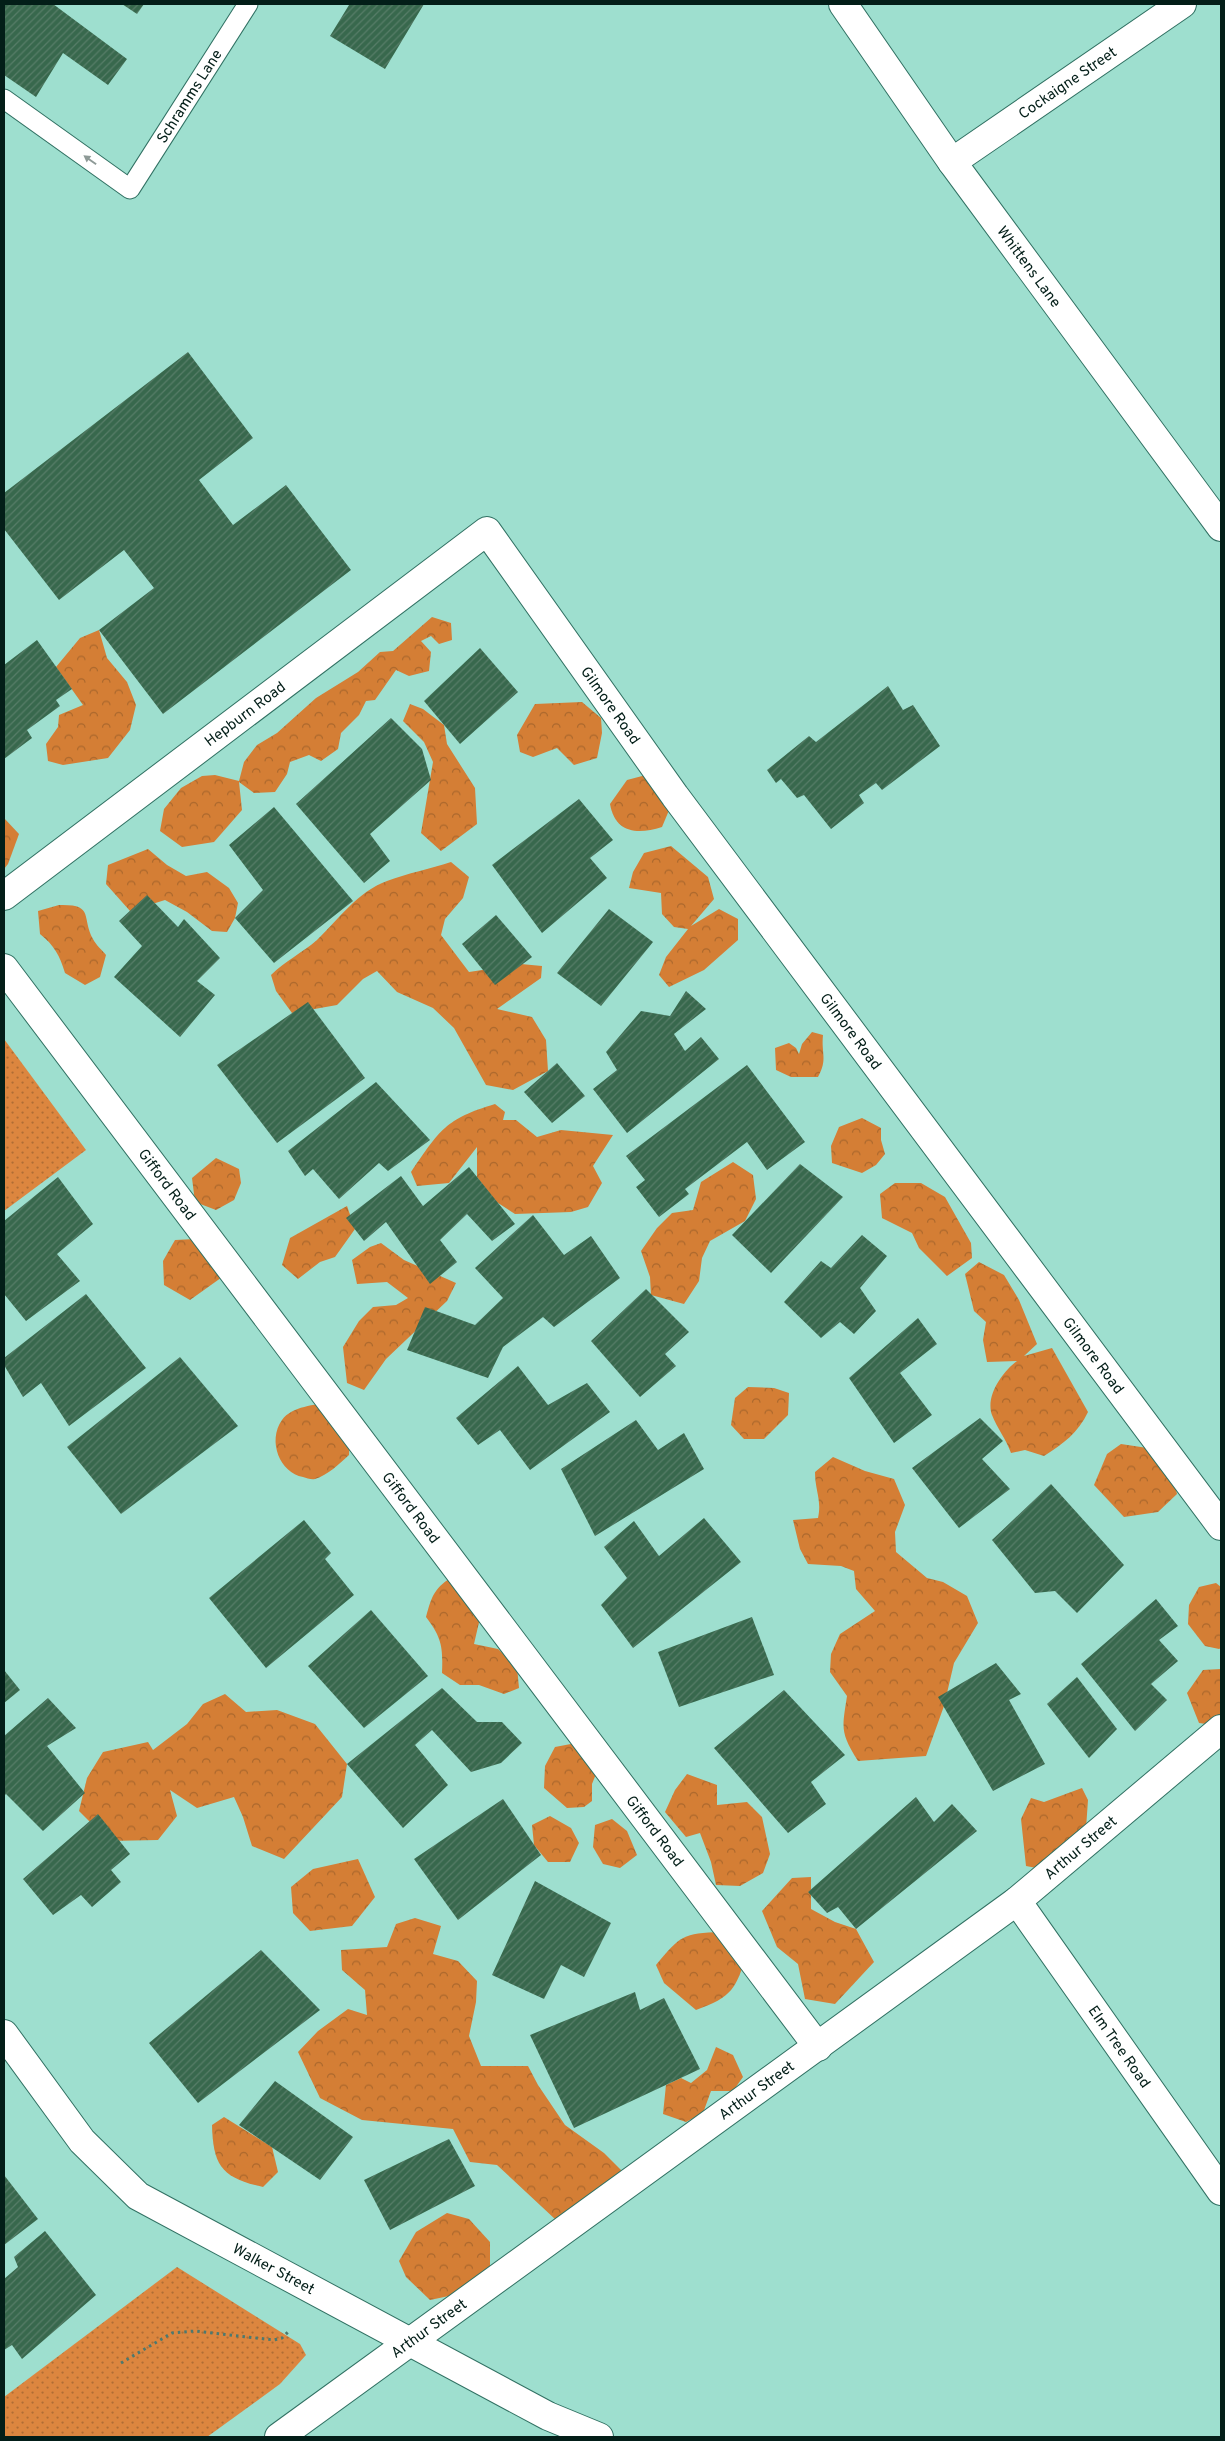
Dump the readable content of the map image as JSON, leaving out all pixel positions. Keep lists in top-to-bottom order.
{
  "streets": {
    "street": [
      "Cockaigne Street",
      "Whittens Lane",
      "Gilmore Road",
      "Hepburn Road",
      "Gifford Road",
      "Arthur Street",
      "Elm Tree Road",
      "Walker Street"
    ],
    "lane": ["Schramms Lane"]
  },
  "crossings": [
    ["Cockaigne Street", "Whittens Lane"],
    ["Gilmore Road", "Hepburn Road"],
    ["Gifford Road", "Arthur Street"],
    ["Arthur Street", "Elm Tree Road"],
    ["Arthur Street", "Walker Street"]
  ]
}
